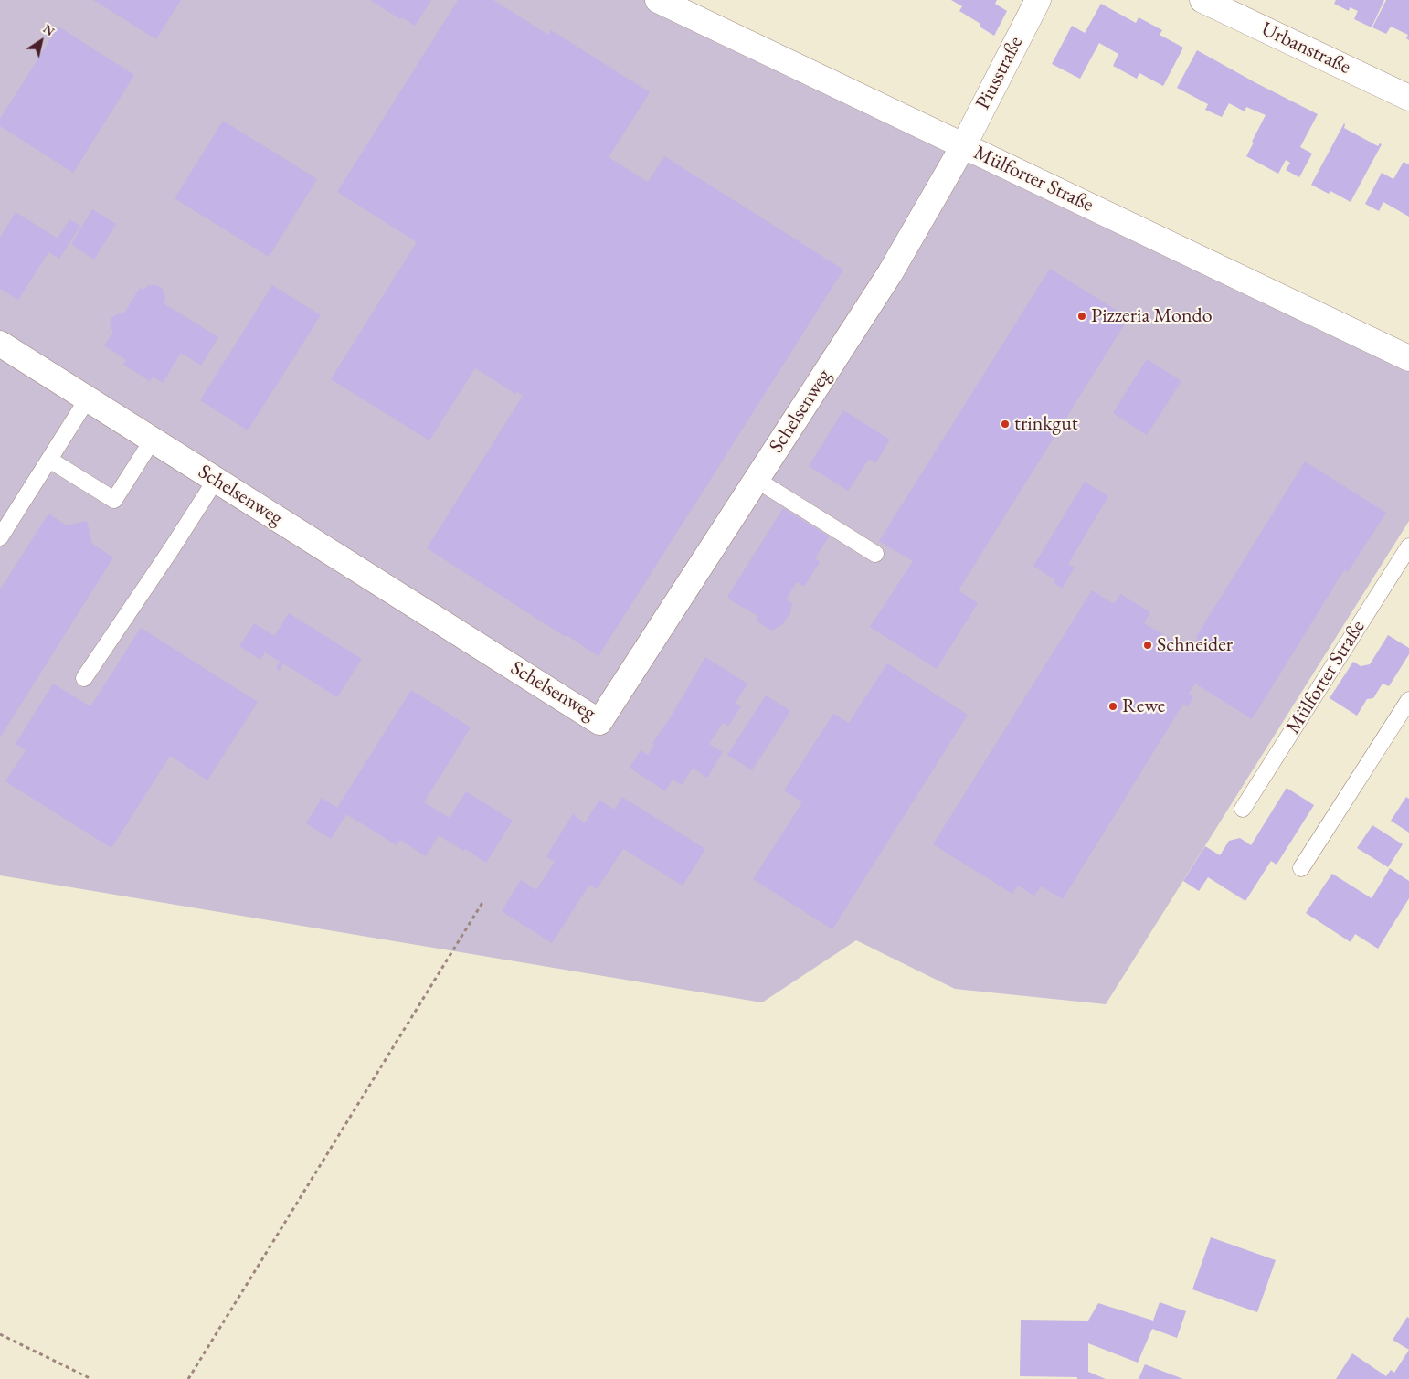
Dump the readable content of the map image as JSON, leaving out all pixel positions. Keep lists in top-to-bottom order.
{
  "streets": {
    "street": [
      "Urbanstraße",
      "Piusstraße",
      "Mülforter Straße",
      "Schelsenweg"
    ]
  },
  "crossings": [
    ["Piusstraße", "Mülforter Straße"],
    ["Piusstraße", "Schelsenweg"],
    ["Mülforter Straße", "Schelsenweg"]
  ],
  "places": [
    "Pizzeria Mondo",
    "trinkgut",
    "Schneider",
    "Rewe"
  ],
  "north": "top right"
}
